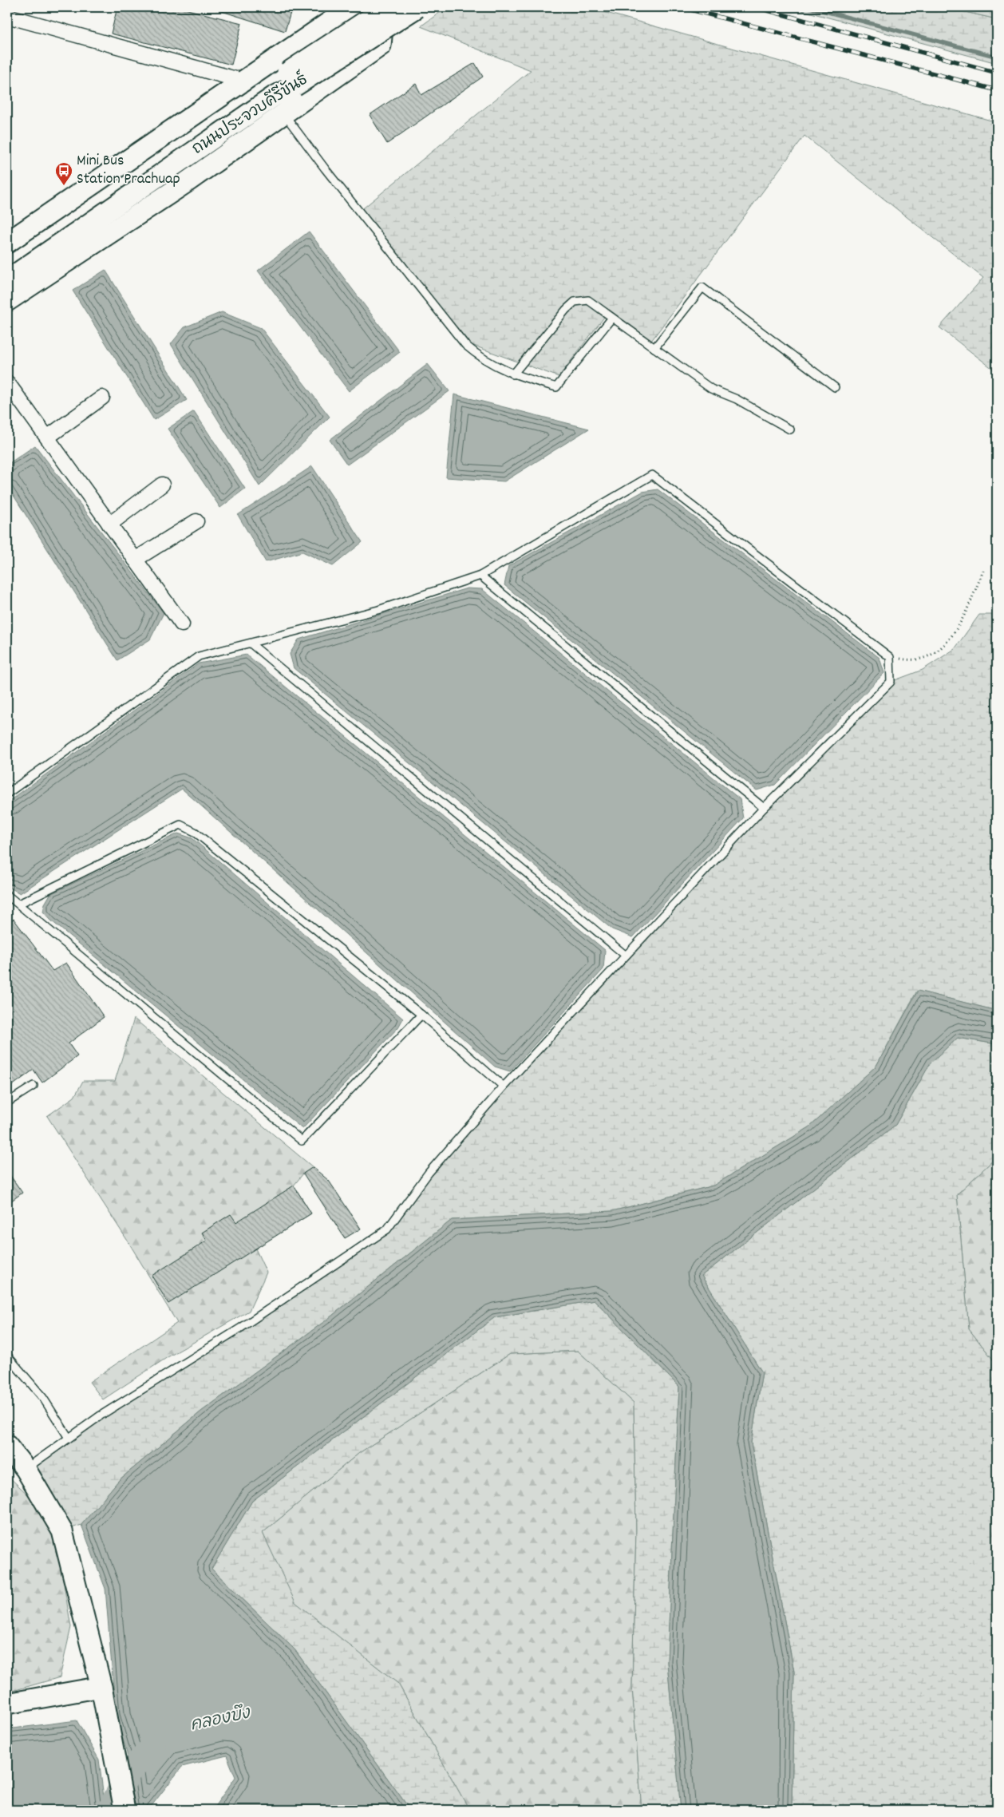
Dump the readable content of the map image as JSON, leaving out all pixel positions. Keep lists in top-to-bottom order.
{
  "streets": {
    "main road": ["ถนนประจวบคีรีขันธ์"]
  },
  "water": ["คลองบึง"],
  "places": {
    "bus stop": ["Mini Bus Station Prachuap"]
  }
}
